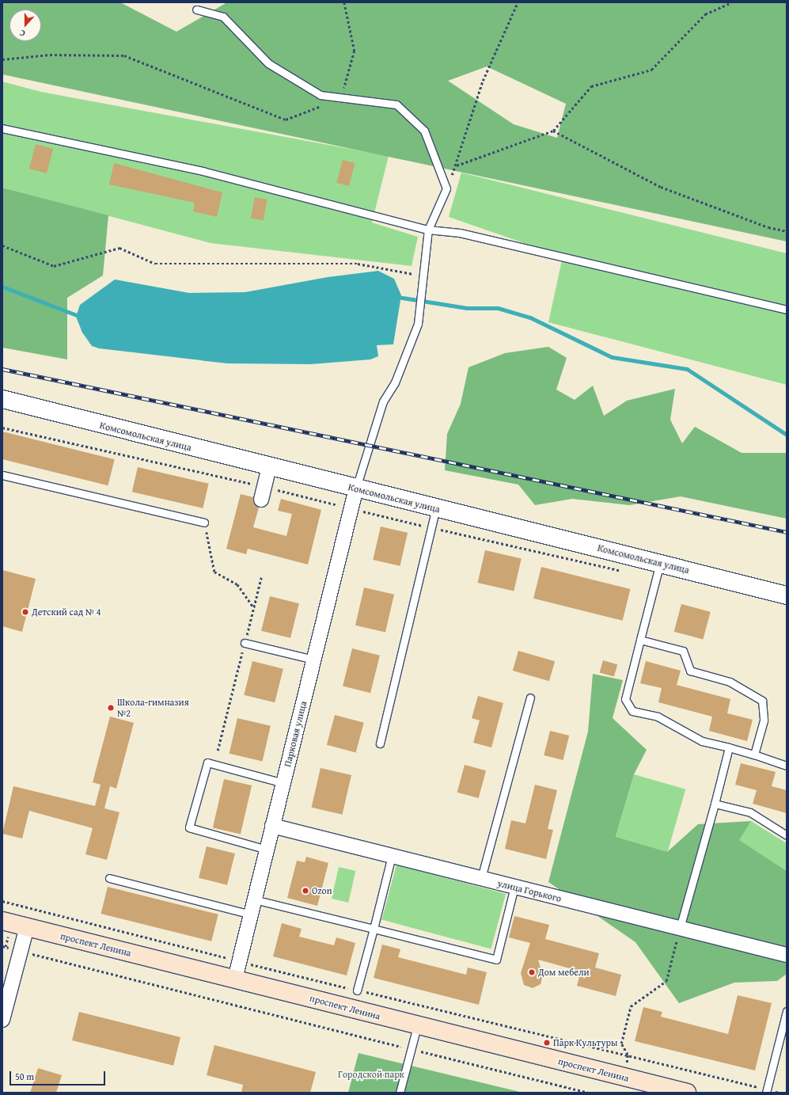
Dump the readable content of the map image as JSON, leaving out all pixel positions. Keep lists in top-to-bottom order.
{
  "streets": {
    "main road": ["проспект Ленина"],
    "street": ["Комсомольская улица", "Парковая улица", "улица Горького"]
  },
  "crossings": [
    ["Комсомольская улица", "Парковая улица"],
    ["Парковая улица", "улица Горького"],
    ["Парковая улица", "проспект Ленина"]
  ],
  "parks": ["Городской парк"],
  "places": [
    "Детский сад № 4",
    "Школа-гимназия №2",
    "Ozon",
    "Дом мебели",
    "Парк Культуры"
  ],
  "scale_bar": "50 m",
  "north": "bottom"
}
